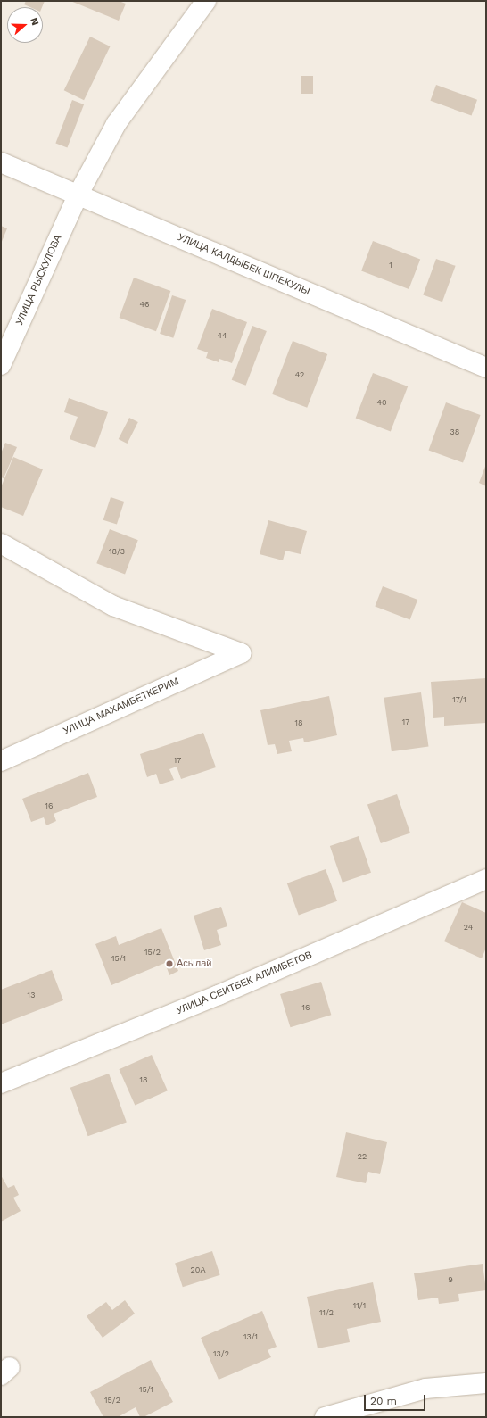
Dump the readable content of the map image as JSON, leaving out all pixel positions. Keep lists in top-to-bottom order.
{
  "streets": {
    "street": [
      "УЛИЦА КАЛДЫБЕК ШПЕКУЛЫ",
      "УЛИЦА РЫСКУЛОВА",
      "УЛИЦА МАХАМБЕТКЕРИМ",
      "УЛИЦА СЕИТБЕК АЛИМБЕТОВ"
    ]
  },
  "crossings": [
    ["УЛИЦА КАЛДЫБЕК ШПЕКУЛЫ", "УЛИЦА РЫСКУЛОВА"]
  ],
  "places": ["Асылай"],
  "house_numbers": [
    "1",
    "46",
    "44",
    "42",
    "40",
    "38",
    "18/3",
    "17/1",
    "17",
    "18",
    "17",
    "16",
    "24",
    "15/2",
    "15/1",
    "13",
    "16",
    "18",
    "22",
    "20А",
    "9",
    "11/1",
    "11/2",
    "13/1",
    "13/2",
    "15/1",
    "15/2"
  ],
  "scale_bar": "20 m",
  "north": "right"
}
